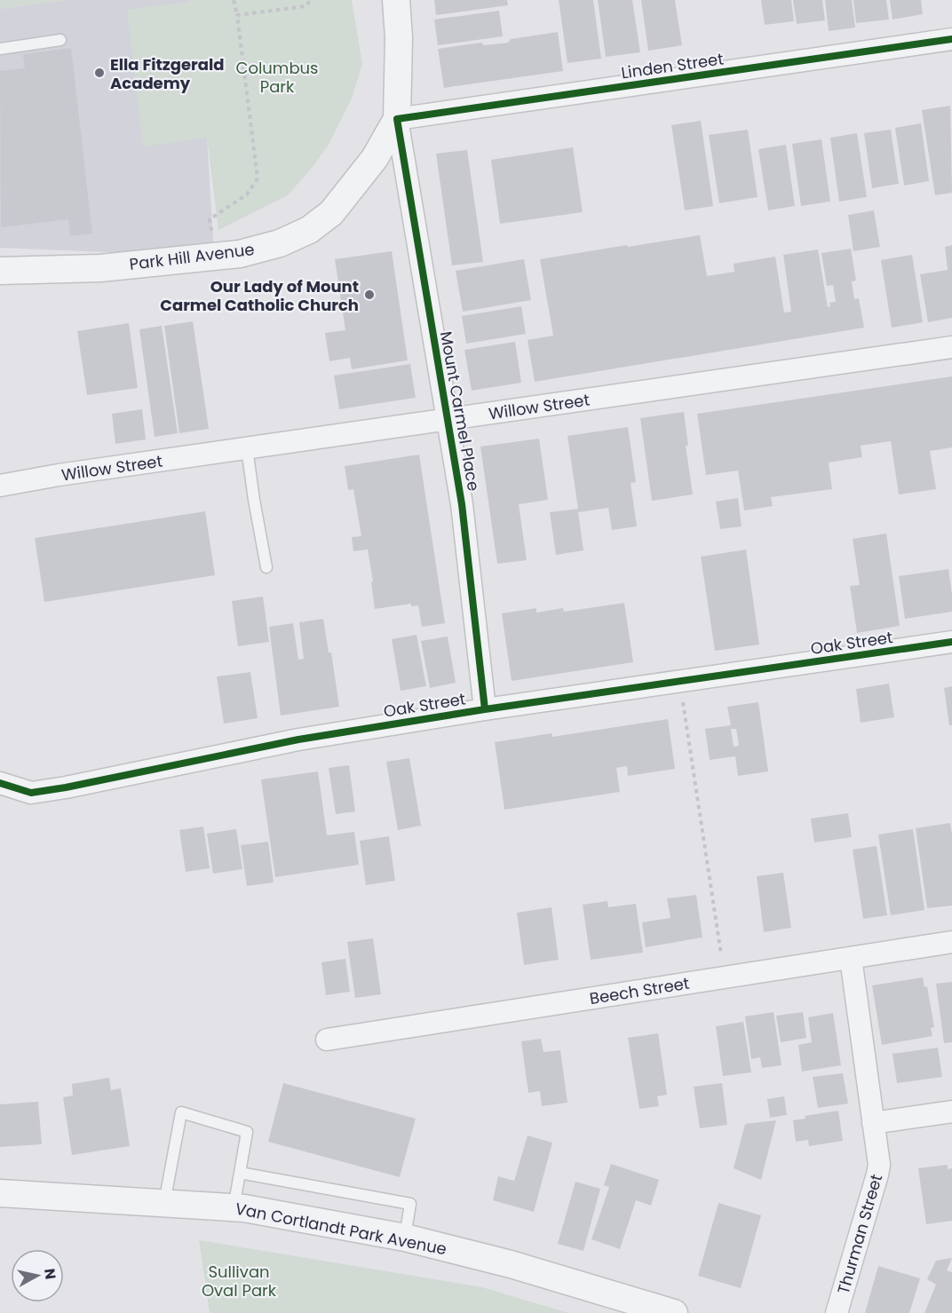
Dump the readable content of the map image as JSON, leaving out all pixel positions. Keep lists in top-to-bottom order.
{
  "streets": {
    "street": [
      "Linden Street",
      "Park Hill Avenue",
      "Willow Street",
      "Mount Carmel Place",
      "Oak Street",
      "Beech Street",
      "Van Cortlandt Park Avenue",
      "Thurman Street"
    ]
  },
  "crossings": [
    ["Linden Street", "Park Hill Avenue"],
    ["Linden Street", "Mount Carmel Place"],
    ["Park Hill Avenue", "Mount Carmel Place"],
    ["Willow Street", "Mount Carmel Place"],
    ["Mount Carmel Place", "Oak Street"],
    ["Beech Street", "Thurman Street"]
  ],
  "parks": ["Columbus Park", "Sullivan Oval Park"],
  "places": ["Ella Fitzgerald Academy", "Our Lady of Mount Carmel Catholic Church"],
  "north": "right"
}
